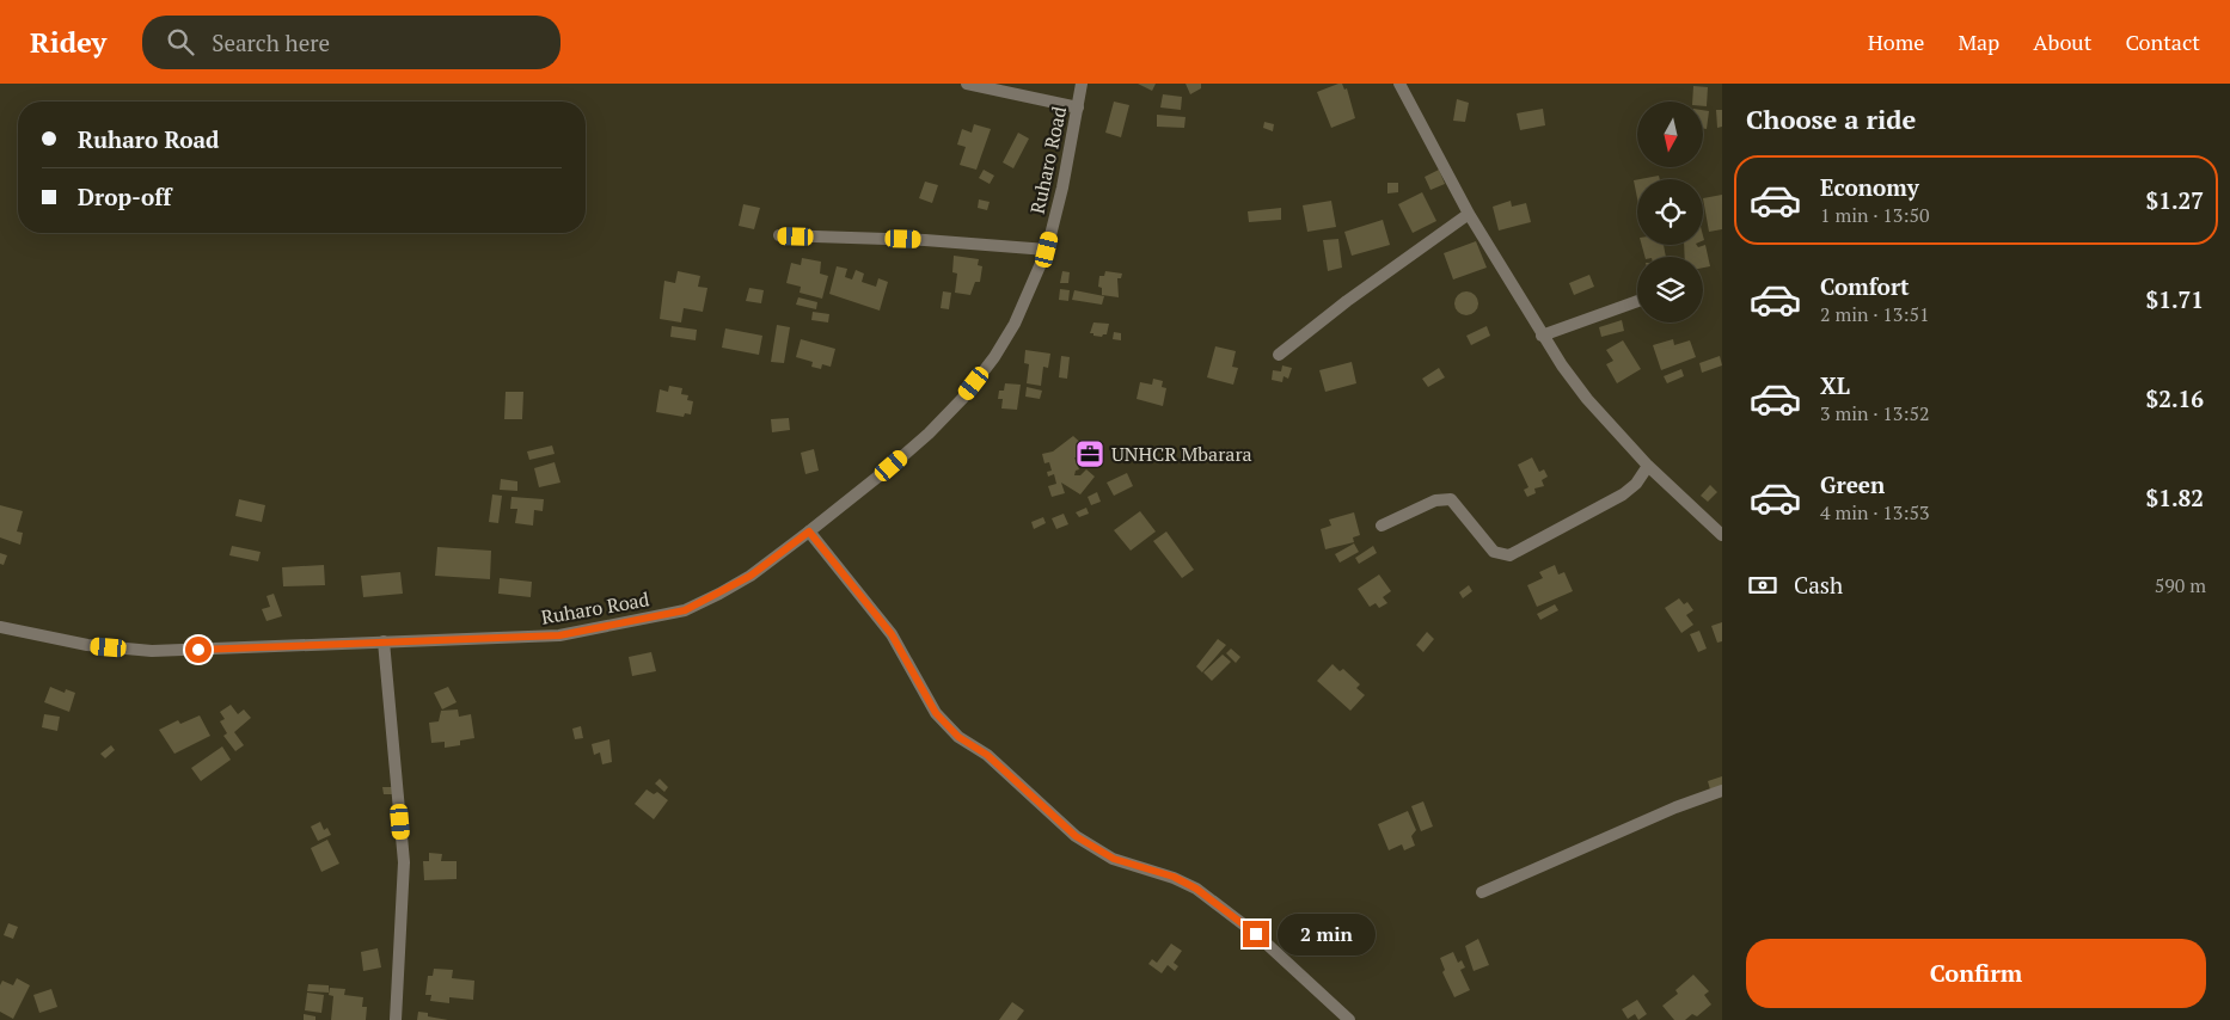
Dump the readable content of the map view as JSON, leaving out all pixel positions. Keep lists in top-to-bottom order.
{
  "streets": {
    "street": ["Ruharo Road"]
  },
  "places": {
    "office": ["UNHCR Mbarara"]
  },
  "north": "bottom",
  "page": {
    "header": "Ridey",
    "search": "Search here",
    "nav": [
      "Home",
      "Map",
      "About",
      "Contact"
    ],
    "heading": "Choose a ride",
    "banner": ["Ruharo Road", "Drop-off"],
    "list": [
      {
        "name": "Economy",
        "note": "1 min · 13:50",
        "value": "$1.27"
      },
      {
        "name": "Comfort",
        "note": "2 min · 13:51",
        "value": "$1.71"
      },
      {
        "name": "XL",
        "note": "3 min · 13:52",
        "value": "$2.16"
      },
      {
        "name": "Green",
        "note": "4 min · 13:53",
        "value": "$1.82"
      }
    ],
    "pay": ["Cash", "590 m"],
    "bubble": "2 min",
    "buttons": "Confirm"
  }
}
